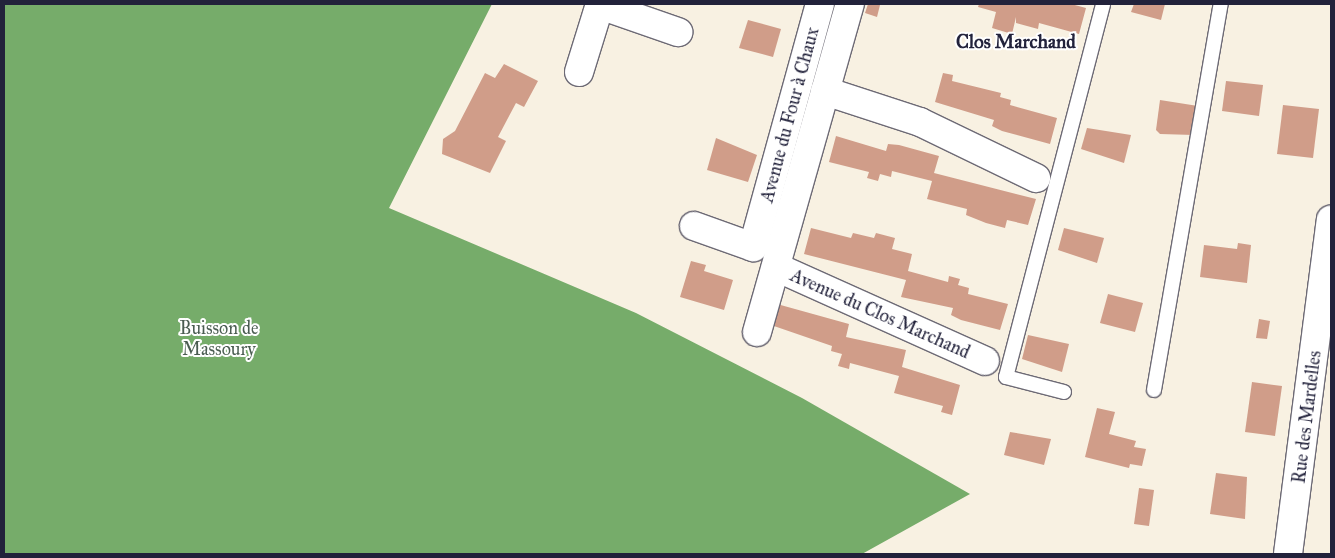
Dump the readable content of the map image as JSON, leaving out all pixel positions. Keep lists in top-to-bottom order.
{
  "streets": {
    "street": ["Avenue du Four à Chaux", "Avenue du Clos Marchand", "Rue des Mardelles"]
  },
  "districts": ["Clos Marchand"],
  "parks": ["Buisson de Massoury"]
}
